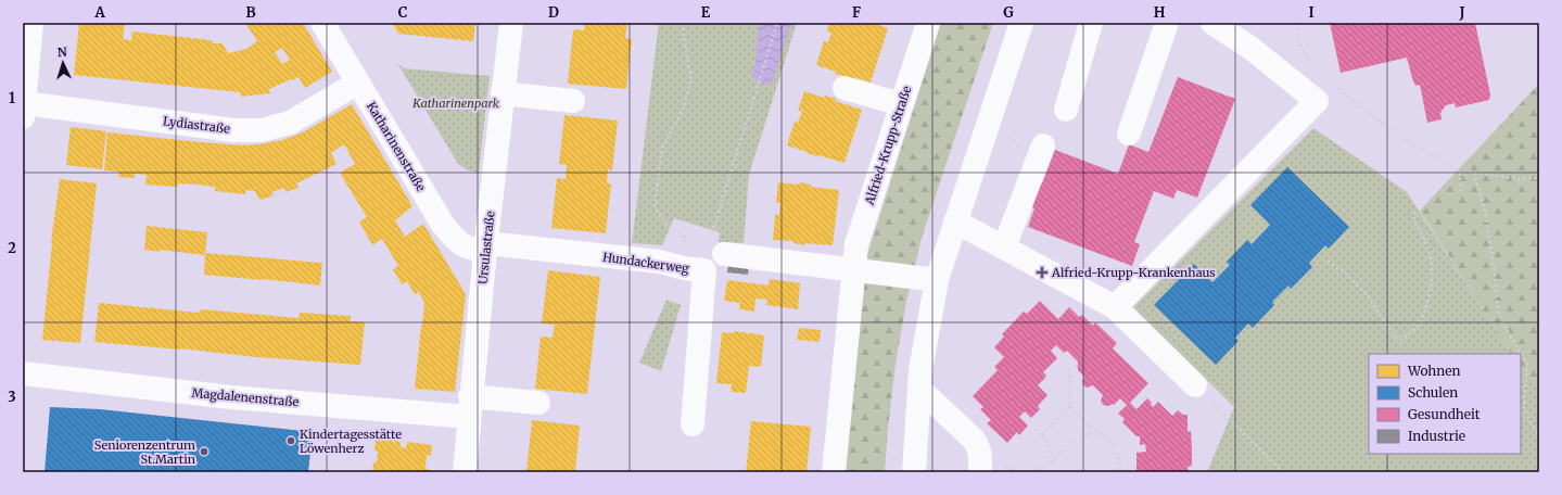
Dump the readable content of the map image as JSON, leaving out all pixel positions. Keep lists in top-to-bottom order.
{
  "streets": {
    "street": [
      "Lydiastraße",
      "Alfried-Krupp-Straße",
      "Katharinenstraße",
      "Ursulastraße",
      "Hundackerweg",
      "Magdalenenstraße"
    ]
  },
  "crossings": [
    ["Lydiastraße", "Katharinenstraße"],
    ["Katharinenstraße", "Ursulastraße"],
    ["Katharinenstraße", "Hundackerweg"],
    ["Ursulastraße", "Hundackerweg"],
    ["Ursulastraße", "Magdalenenstraße"]
  ],
  "parks": ["Katharinenpark"],
  "places": {
    "health": ["Alfried-Krupp-Krankenhaus"],
    "other": ["Kindertagesstätte Löwenherz", "Seniorenzentrum St.Martin"]
  },
  "legend": [
    "Wohnen",
    "Schulen",
    "Gesundheit",
    "Industrie"
  ],
  "north": "top",
  "grid": {
    "columns": [
      "A",
      "B",
      "C",
      "D",
      "E",
      "F",
      "G",
      "H",
      "I",
      "J"
    ],
    "rows": ["1", "2", "3"]
  }
}
